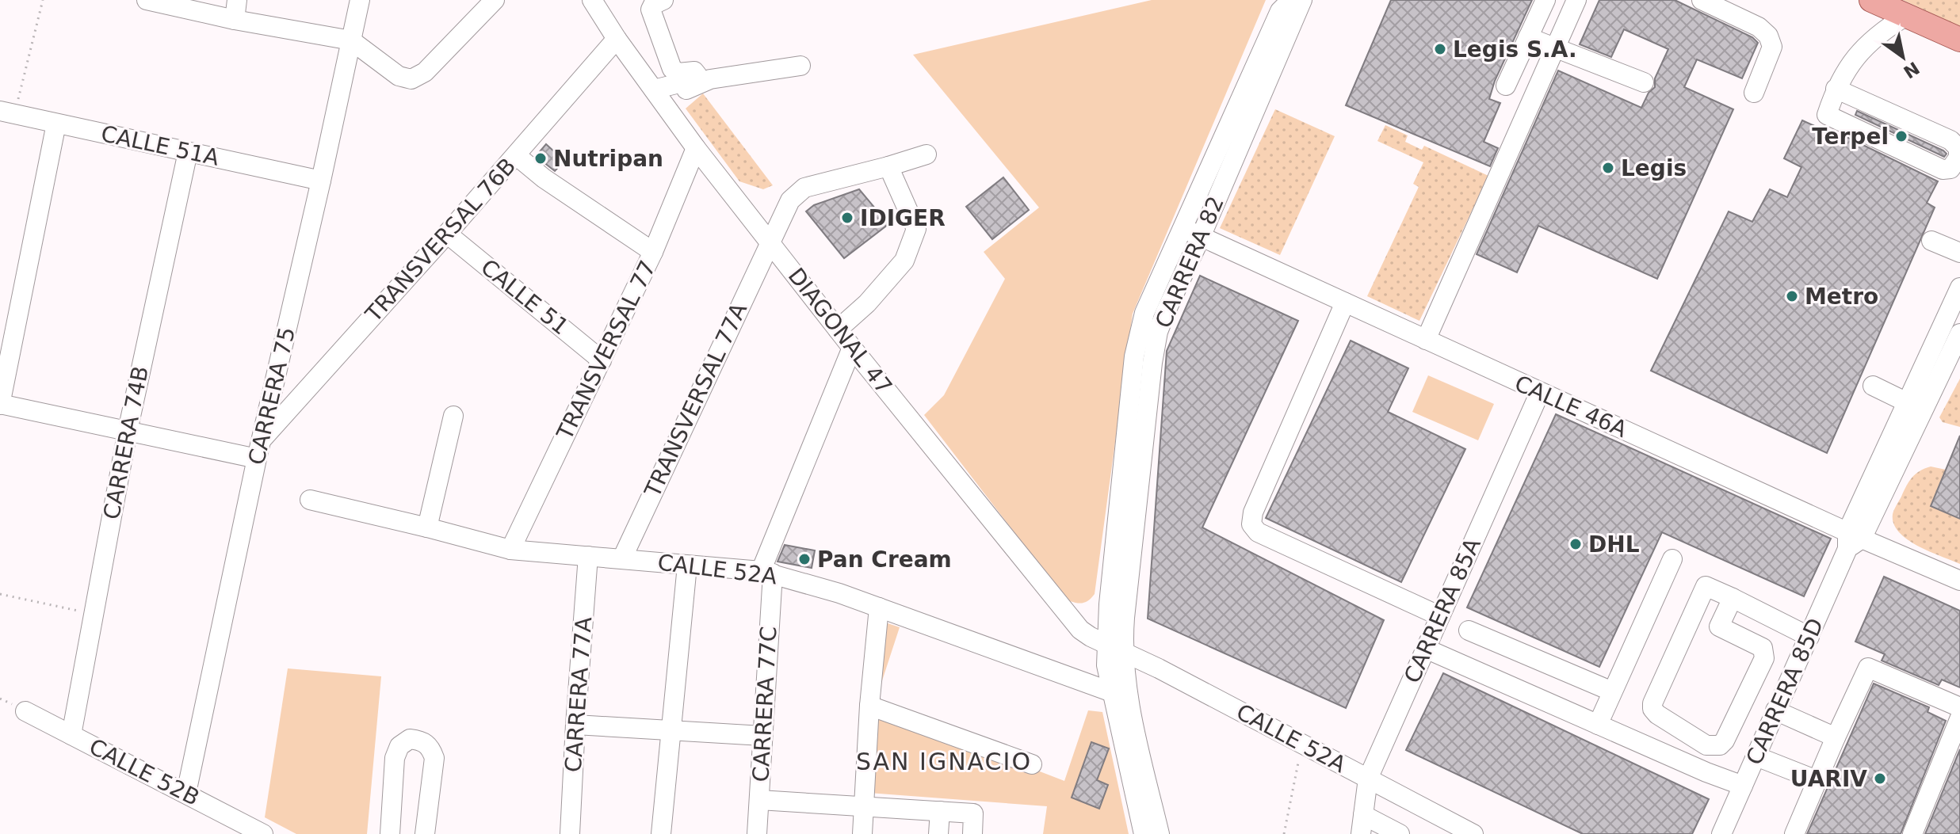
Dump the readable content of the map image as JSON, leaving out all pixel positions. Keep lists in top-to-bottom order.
{
  "streets": {
    "street": [
      "CALLE 51A",
      "TRANSVERSAL 76B",
      "CARRERA 82",
      "CALLE 51",
      "DIAGONAL 47",
      "TRANSVERSAL 77",
      "CARRERA 75",
      "TRANSVERSAL 77A",
      "CALLE 46A",
      "CARRERA 74B",
      "CALLE 52A",
      "CARRERA 85A",
      "CARRERA 85D",
      "CARRERA 77A",
      "CARRERA 77C",
      "CALLE 52B"
    ]
  },
  "crossings": [
    ["CALLE 51A", "CARRERA 75"],
    ["CALLE 51A", "CARRERA 74B"],
    ["TRANSVERSAL 76B", "CALLE 51"],
    ["TRANSVERSAL 76B", "DIAGONAL 47"],
    ["TRANSVERSAL 76B", "CARRERA 75"],
    ["CARRERA 82", "DIAGONAL 47"],
    ["CARRERA 82", "CALLE 46A"],
    ["CARRERA 82", "CALLE 52A"],
    ["CALLE 51", "TRANSVERSAL 77"],
    ["DIAGONAL 47", "TRANSVERSAL 77"],
    ["DIAGONAL 47", "TRANSVERSAL 77A"],
    ["DIAGONAL 47", "CALLE 52A"],
    ["DIAGONAL 47", "CARRERA 77C"],
    ["TRANSVERSAL 77", "CALLE 52A"],
    ["CARRERA 75", "CALLE 52B"],
    ["TRANSVERSAL 77A", "CALLE 52A"],
    ["CALLE 46A", "CARRERA 85A"],
    ["CALLE 46A", "CARRERA 85D"],
    ["CARRERA 74B", "CALLE 52B"],
    ["CALLE 52A", "CARRERA 85A"],
    ["CALLE 52A", "CARRERA 77A"],
    ["CALLE 52A", "CARRERA 77C"]
  ],
  "districts": ["SAN IGNACIO"],
  "places": [
    "Legis S.A.",
    "Terpel",
    "Nutripan",
    "Legis",
    "IDIGER",
    "Metro",
    "DHL",
    "Pan Cream",
    "UARIV"
  ],
  "north": "bottom right"
}
